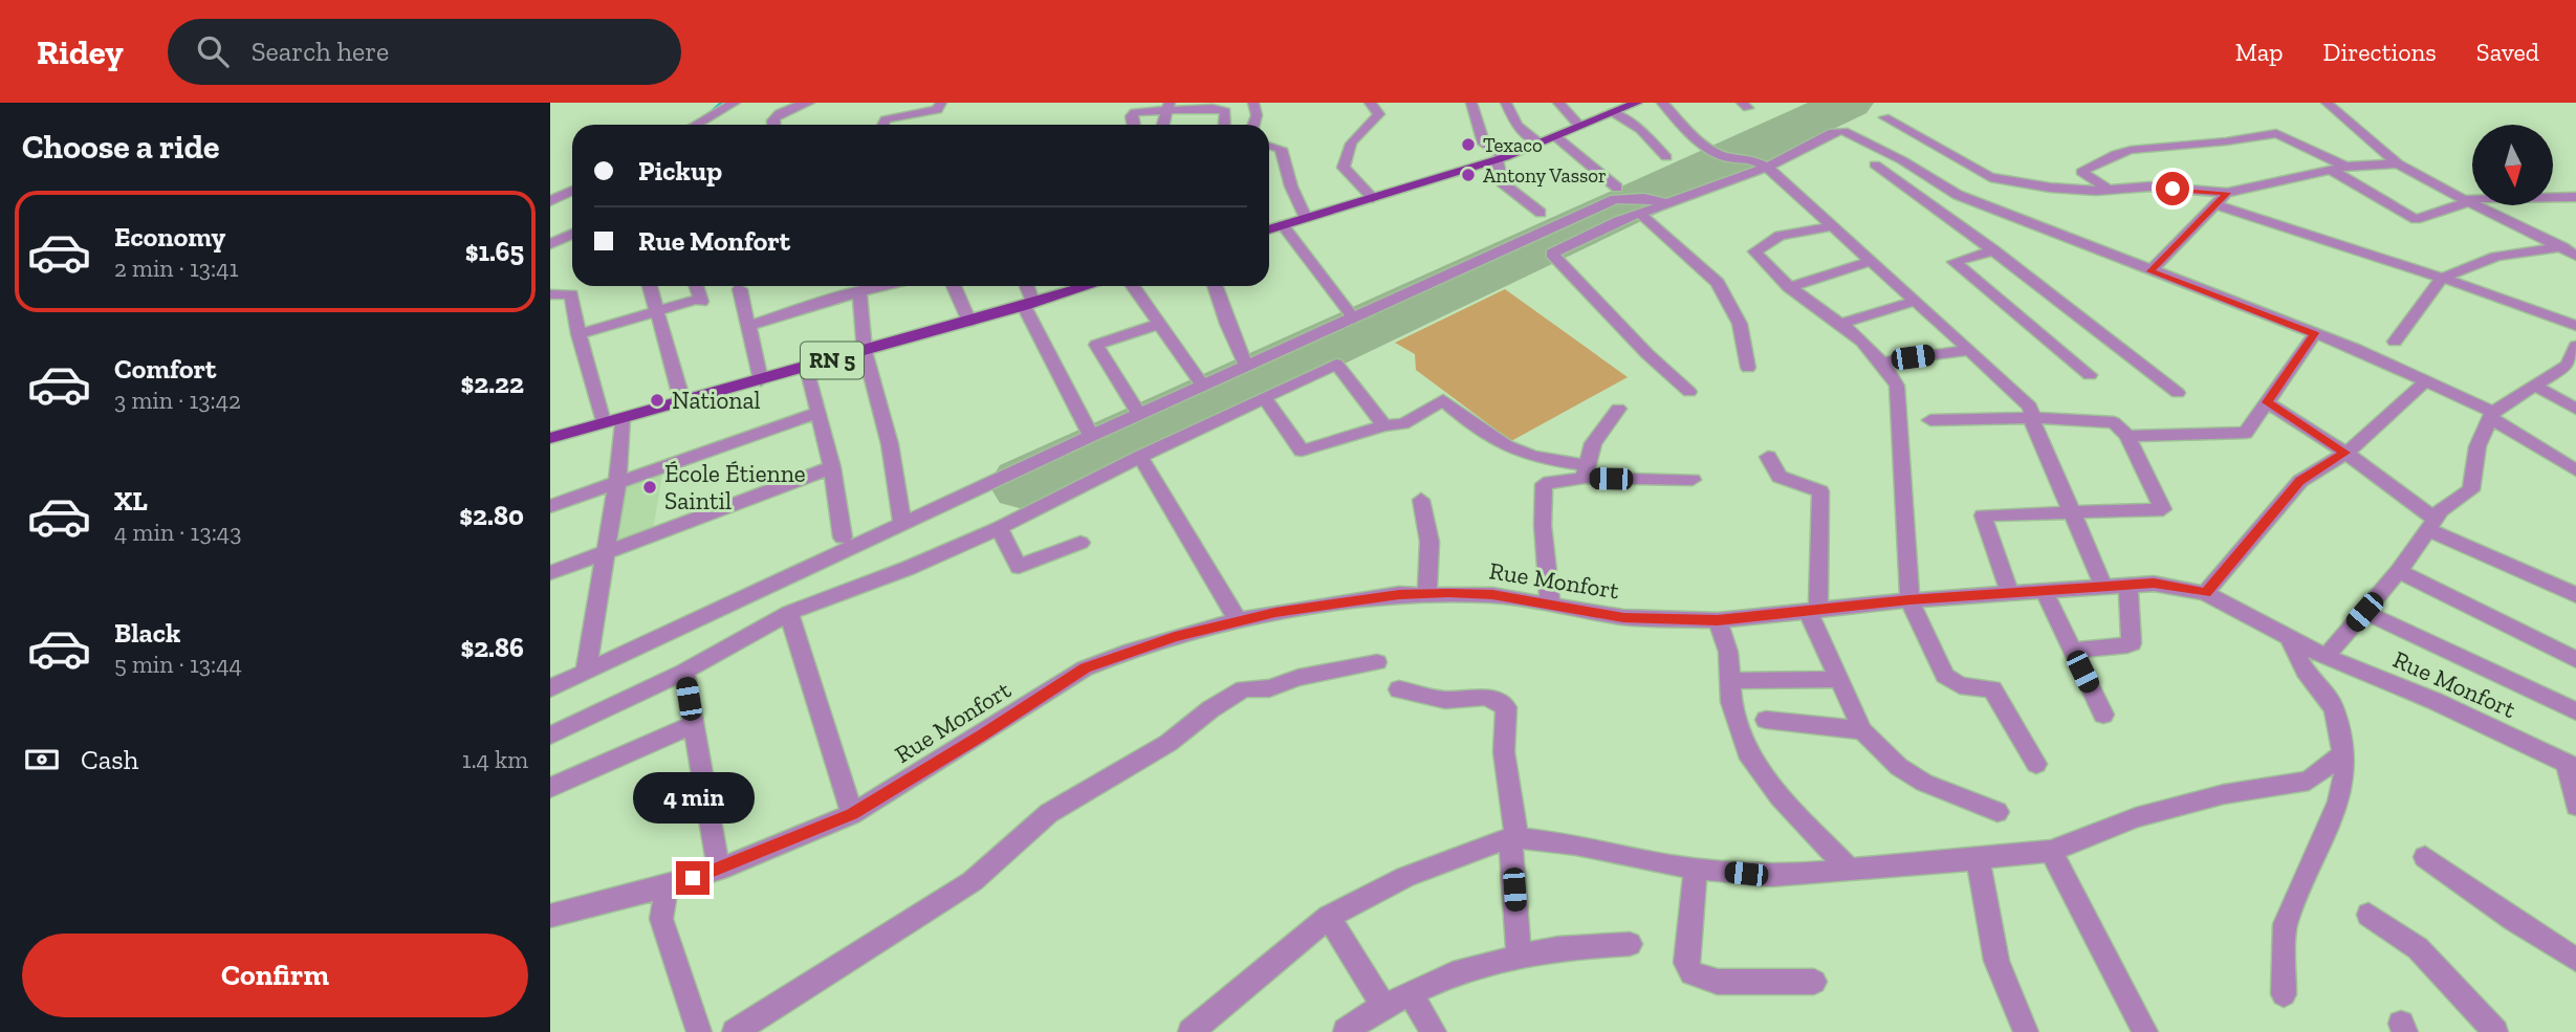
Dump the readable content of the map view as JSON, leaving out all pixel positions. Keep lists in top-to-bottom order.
{
  "streets": {
    "main road": ["RN 5"],
    "street": ["Rue Monfort"]
  },
  "places": [
    "Texaco",
    "Antony Vassor",
    "National",
    "École Étienne Saintil"
  ],
  "north": "bottom",
  "page": {
    "header": "Ridey",
    "search": "Search here",
    "nav": ["Map", "Directions", "Saved"],
    "heading": "Choose a ride",
    "banner": ["Pickup", "Rue Monfort"],
    "list": [
      {
        "name": "Economy",
        "note": "2 min · 13:41",
        "value": "$1.65"
      },
      {
        "name": "Comfort",
        "note": "3 min · 13:42",
        "value": "$2.22"
      },
      {
        "name": "XL",
        "note": "4 min · 13:43",
        "value": "$2.80"
      },
      {
        "name": "Black",
        "note": "5 min · 13:44",
        "value": "$2.86"
      }
    ],
    "pay": ["Cash", "1.4 km"],
    "bubble": "4 min",
    "buttons": "Confirm"
  }
}
